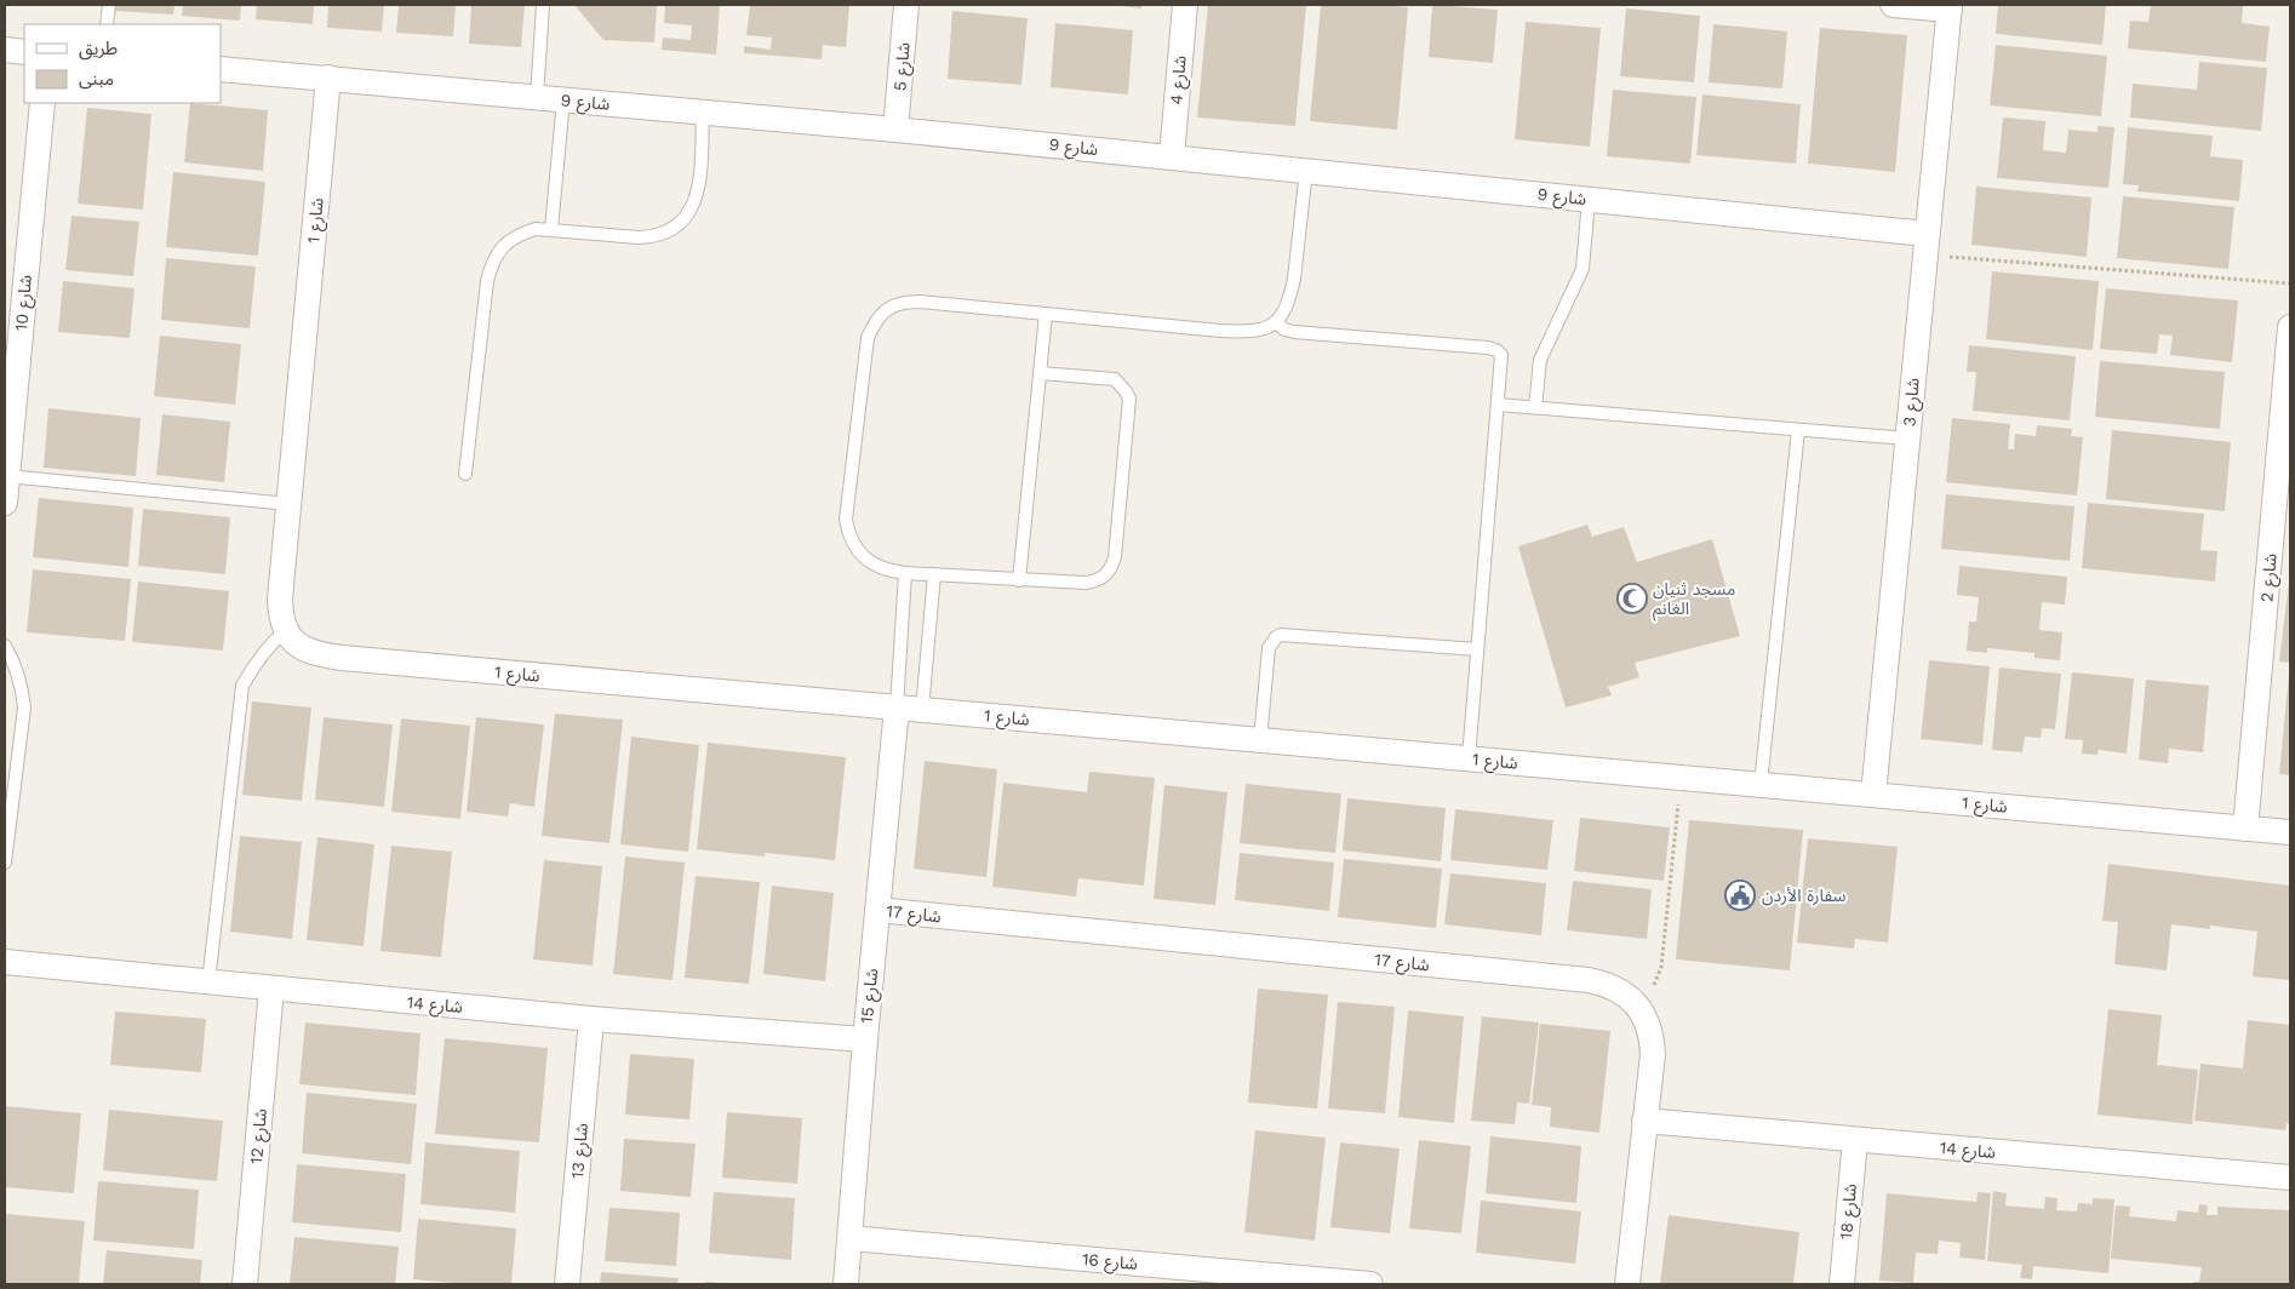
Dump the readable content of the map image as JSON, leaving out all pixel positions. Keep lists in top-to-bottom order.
{
  "streets": {
    "street": [
      "شارع 5",
      "شارع 4",
      "شارع 9",
      "شارع 1",
      "شارع 10",
      "شارع 3",
      "شارع 2",
      "شارع 17",
      "شارع 15",
      "شارع 14",
      "شارع 12",
      "شارع 13",
      "شارع 18",
      "شارع 16"
    ]
  },
  "crossings": [
    ["شارع 5", "شارع 9"],
    ["شارع 4", "شارع 9"],
    ["شارع 9", "شارع 1"],
    ["شارع 9", "شارع 3"],
    ["شارع 1", "شارع 3"],
    ["شارع 1", "شارع 2"],
    ["شارع 1", "شارع 15"],
    ["شارع 17", "شارع 15"],
    ["شارع 17", "شارع 14"],
    ["شارع 15", "شارع 14"],
    ["شارع 15", "شارع 16"],
    ["شارع 14", "شارع 12"],
    ["شارع 14", "شارع 13"],
    ["شارع 14", "شارع 18"]
  ],
  "places": {
    "mosque": ["مسجد ثنيان الغانم"],
    "public building": ["سفارة الأردن"]
  },
  "legend": ["طريق", "مبنى"]
}
